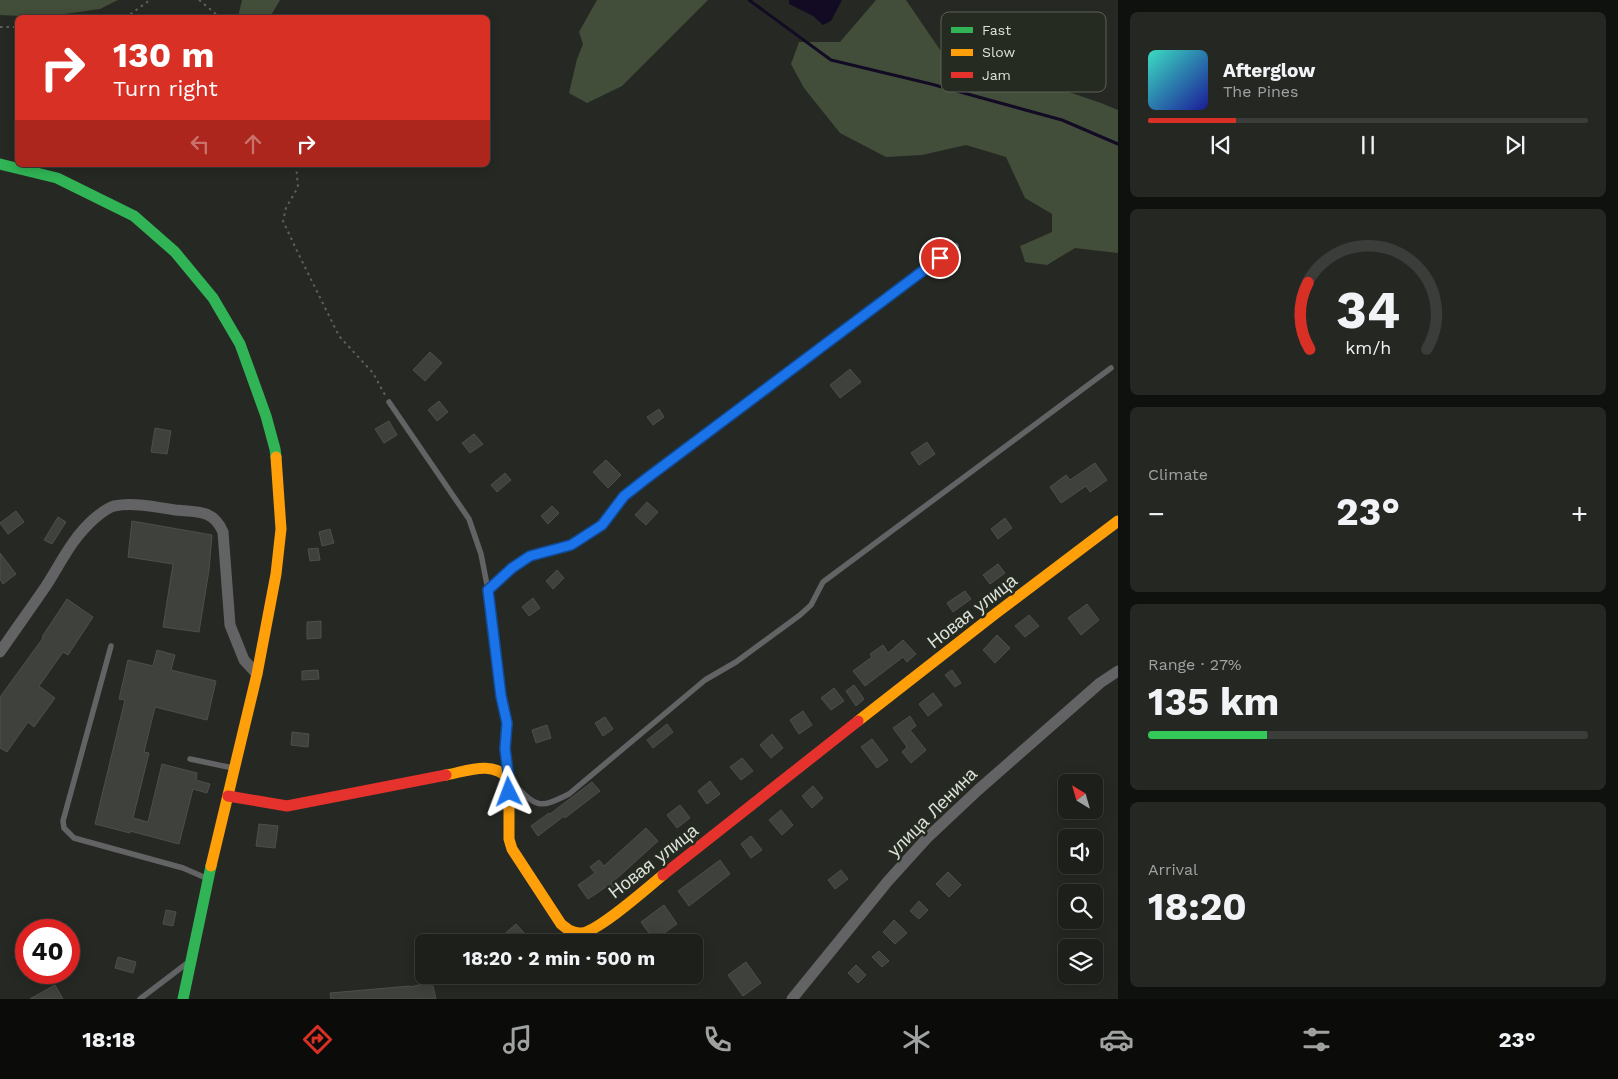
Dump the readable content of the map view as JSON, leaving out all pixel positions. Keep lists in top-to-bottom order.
{
  "streets": {
    "street": ["Новая улица", "улица Ленина"]
  },
  "legend": ["Fast", "Slow", "Jam"],
  "north": "top left",
  "page": {
    "turn": ["130 m", "Turn right"],
    "song": ["Afterglow", "The Pines"],
    "tile": [
      "Climate",
      ["Range · 27%", "135 km"],
      ["Arrival", "18:20"]
    ],
    "heat": ["−", "23°", "+"],
    "limit": "40",
    "trip": "18:20 · 2 min · 500 m",
    "tabs": ["18:18", "23°"],
    "gauge": ["34", "km/h"]
  }
}
